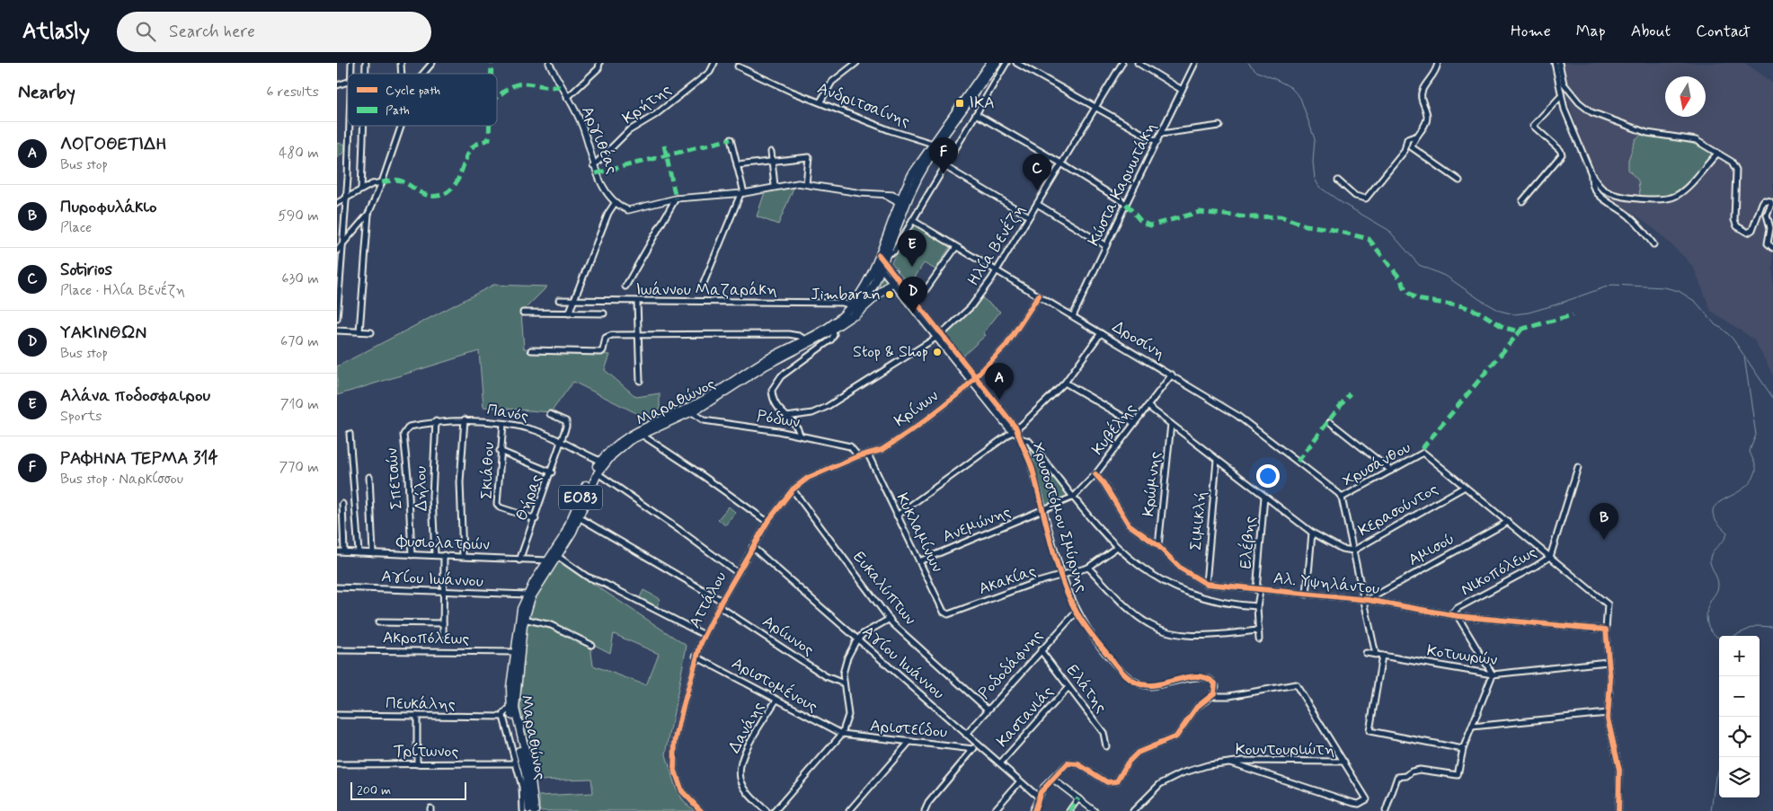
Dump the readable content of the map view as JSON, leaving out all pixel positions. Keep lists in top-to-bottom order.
{
  "streets": {
    "main road": ["Μαραθώνος", "ΕΟ83"],
    "street": [
      "Κρήτης",
      "Ανδριτσαίνης",
      "Αργιθέας",
      "Κώστα Καρυωτάκη",
      "Ηλία Βενέζη",
      "Ιωάννου Μαζαράκη",
      "Δροσίνη",
      "Κρίνων",
      "Πανός",
      "Ρόδων",
      "Κυβέλης",
      "Χρυσάνθου",
      "Σκιάθου",
      "Σπετσών",
      "Κρώμνης",
      "Δήλου",
      "Θήρας",
      "Κερασούντος",
      "Χρυσοστόμου Σμύρνης",
      "Σιμικλή",
      "Ανεμώνης",
      "Κυκλαμίνων",
      "Ελέβης",
      "Φυσιολατρών",
      "Αμισού",
      "Νικοπόλεως",
      "Αγίου Ιωάννου",
      "Ακακίας",
      "Αλ. Υψηλάντου",
      "Ευκαλύπτων",
      "Αττάλου",
      "Αρίωνος",
      "Ακροπόλεως",
      "Κοτυωρών",
      "Ροδοδάφνης",
      "Αριστομένους",
      "Ελάτης",
      "Πευκάλης",
      "Καστανιάς",
      "Δανάης",
      "Αριστείδου",
      "Κουντουριώτη",
      "Τρίτωνος"
    ]
  },
  "crossings": [
    ["Κρήτης", "Αργιθέας"],
    ["Ανδριτσαίνης", "Μαραθώνος"],
    ["Κώστα Καρυωτάκη", "Δροσίνη"],
    ["Ηλία Βενέζη", "Δροσίνη"],
    ["Ηλία Βενέζη", "Χρυσοστόμου Σμύρνης"],
    ["Ιωάννου Μαζαράκη", "Μαραθώνος"],
    ["Δροσίνη", "Κρίνων"],
    ["Δροσίνη", "Κυβέλης"],
    ["Δροσίνη", "Χρυσάνθου"],
    ["Μαραθώνος", "Πανός"],
    ["Μαραθώνος", "Ρόδων"],
    ["Μαραθώνος", "Χρυσοστόμου Σμύρνης"],
    ["Μαραθώνος", "Φυσιολατρών"],
    ["Μαραθώνος", "Αγίου Ιωάννου"],
    ["Μαραθώνος", "Αρίωνος"],
    ["Μαραθώνος", "Ακροπόλεως"],
    ["Κρίνων", "Χρυσοστόμου Σμύρνης"],
    ["Κρίνων", "Κυκλαμίνων"],
    ["Κρίνων", "Αττάλου"],
    ["Πανός", "Σκιάθου"],
    ["Πανός", "Σπετσών"],
    ["Πανός", "Δήλου"],
    ["Πανός", "Θήρας"],
    ["Ρόδων", "Αττάλου"],
    ["Κυβέλης", "Κερασούντος"],
    ["Κυβέλης", "Ανεμώνης"],
    ["Κυβέλης", "Αλ. Υψηλάντου"],
    ["Χρυσάνθου", "Κερασούντος"],
    ["Σκιάθου", "Θήρας"],
    ["Σπετσών", "Φυσιολατρών"],
    ["Κρώμνης", "Κερασούντος"],
    ["Κρώμνης", "Αλ. Υψηλάντου"],
    ["Δήλου", "Φυσιολατρών"],
    ["Θήρας", "Φυσιολατρών"],
    ["Κερασούντος", "Σιμικλή"],
    ["Κερασούντος", "Ελέβης"],
    ["Χρυσοστόμου Σμύρνης", "Ανεμώνης"],
    ["Χρυσοστόμου Σμύρνης", "Ακακίας"],
    ["Χρυσοστόμου Σμύρνης", "Ροδοδάφνης"],
    ["Σιμικλή", "Αλ. Υψηλάντου"],
    ["Ανεμώνης", "Κυκλαμίνων"],
    ["Κυκλαμίνων", "Ακακίας"],
    ["Κυκλαμίνων", "Αττάλου"],
    ["Ελέβης", "Αλ. Υψηλάντου"],
    ["Αμισού", "Αλ. Υψηλάντου"],
    ["Νικοπόλεως", "Αλ. Υψηλάντου"],
    ["Αγίου Ιωάννου", "Αττάλου"],
    ["Αγίου Ιωάννου", "Ροδοδάφνης"],
    ["Αγίου Ιωάννου", "Καστανιάς"],
    ["Ευκαλύπτων", "Αττάλου"],
    ["Ευκαλύπτων", "Ροδοδάφνης"],
    ["Αττάλου", "Αρίωνος"],
    ["Αττάλου", "Αριστομένους"],
    ["Ροδοδάφνης", "Ελάτης"],
    ["Αριστομένους", "Δανάης"],
    ["Αριστομένους", "Αριστείδου"],
    ["Ελάτης", "Καστανιάς"]
  ],
  "places": {
    "transit": ["ΙΚΑ"],
    "other": ["Jimbaran", "Stop & Shop"]
  },
  "legend": ["Cycle path", "Path"],
  "scale_bar": "200 m",
  "north": "bottom",
  "page": {
    "header": "Atlasly",
    "search": "Search here",
    "nav": [
      "Home",
      "Map",
      "About",
      "Contact"
    ],
    "heading": ["Nearby", "6 results"],
    "list": [
      {
        "mark": "A",
        "name": "ΛΟΓΟΘΕΤΙΔΗ",
        "note": "Bus stop",
        "value": "480 m"
      },
      {
        "mark": "B",
        "name": "Πυροφυλάκιο",
        "note": "Place",
        "value": "590 m"
      },
      {
        "mark": "C",
        "name": "Sotirios",
        "note": "Place · Ηλία Βενέζη",
        "value": "630 m"
      },
      {
        "mark": "D",
        "name": "ΥΑΚΙΝΘΩΝ",
        "note": "Bus stop",
        "value": "670 m"
      },
      {
        "mark": "E",
        "name": "Αλάνα ποδοσφαιρου",
        "note": "Sports",
        "value": "710 m"
      },
      {
        "mark": "F",
        "name": "ΡΑΦΗΝΑ ΤΕΡΜΑ 314",
        "note": "Bus stop · Ναρκίσσου",
        "value": "770 m"
      }
    ],
    "pins": [
      "F",
      "C",
      "E",
      "D",
      "A",
      "B"
    ],
    "map_buttons": ["+", "−"],
    "scale": "200 m"
  }
}
